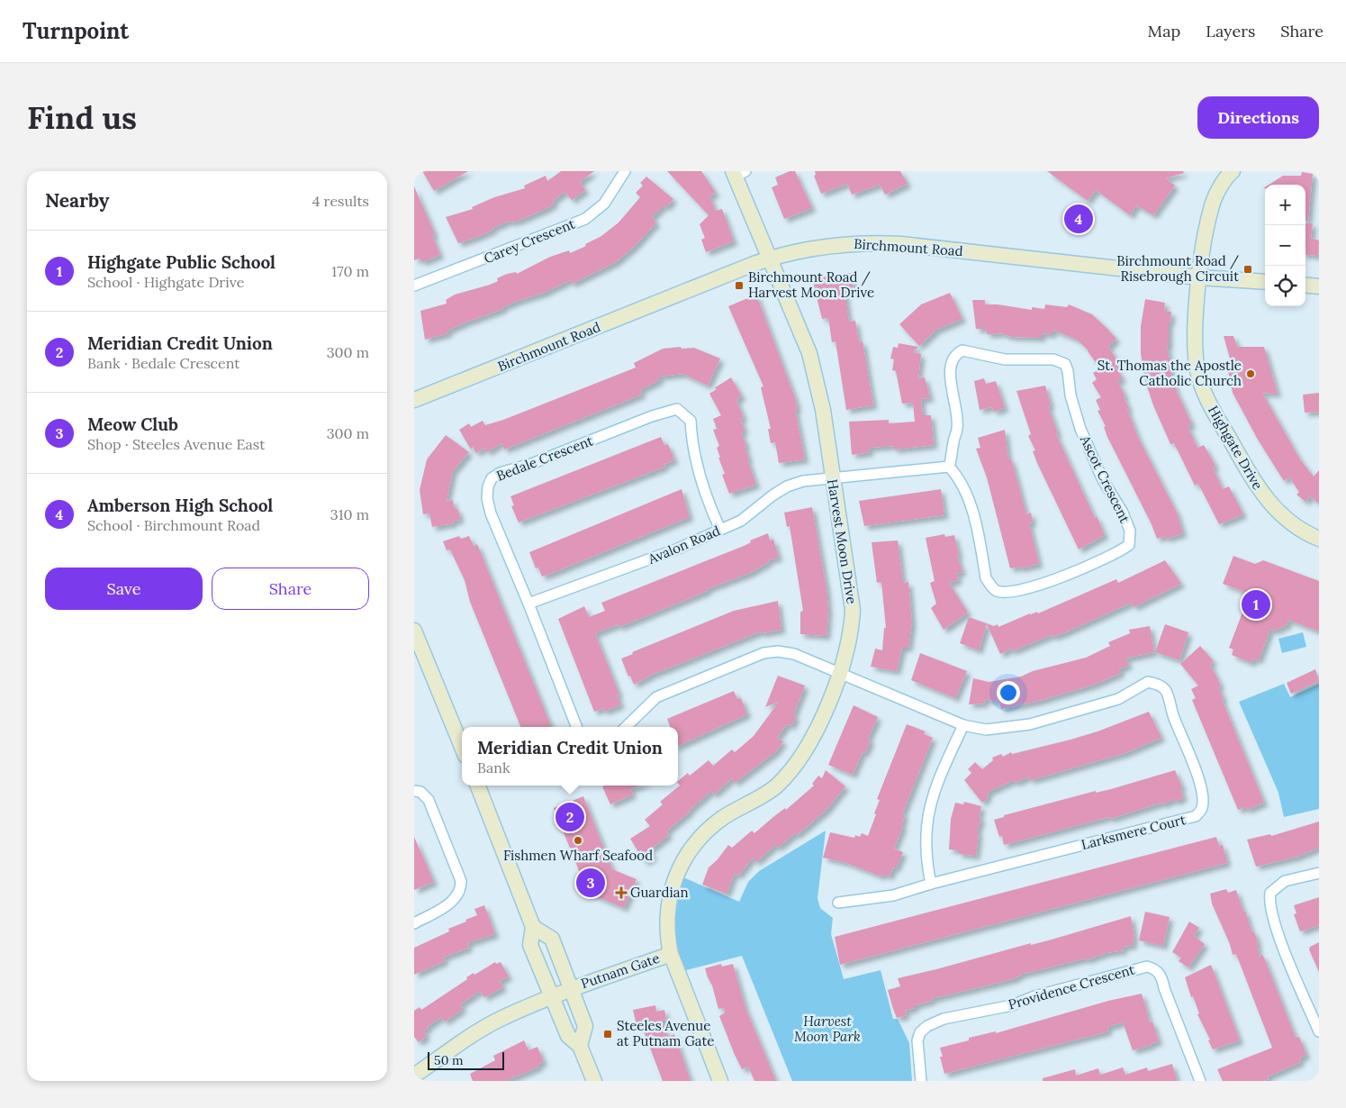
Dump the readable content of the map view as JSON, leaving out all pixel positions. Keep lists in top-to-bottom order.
{
  "streets": {
    "street": [
      "Carey Crescent",
      "Birchmount Road",
      "Highgate Drive",
      "Bedale Crescent",
      "Ascot Crescent",
      "Harvest Moon Drive",
      "Avalon Road",
      "Larksmere Court",
      "Putnam Gate",
      "Providence Crescent"
    ]
  },
  "crossings": [
    ["Birchmount Road", "Highgate Drive"],
    ["Birchmount Road", "Harvest Moon Drive"],
    ["Bedale Crescent", "Avalon Road"],
    ["Harvest Moon Drive", "Avalon Road"],
    ["Harvest Moon Drive", "Larksmere Court"],
    ["Harvest Moon Drive", "Putnam Gate"]
  ],
  "parks": ["Harvest Moon Park"],
  "places": {
    "transit": ["Birchmount Road / Risebrough Circuit", "Birchmount Road / Harvest Moon Drive", "Steeles Avenue at Putnam Gate"],
    "other": ["St. Thomas the Apostle Catholic Church", "Fishmen Wharf Seafood"],
    "health": ["Guardian"]
  },
  "scale_bar": "50 m",
  "page": {
    "header": "Turnpoint",
    "nav": ["Map", "Layers", "Share"],
    "buttons": [
      "Directions",
      ["Save", "Share"]
    ],
    "title": "Find us",
    "heading": ["Nearby", "4 results"],
    "map_buttons": ["+", "−"],
    "pins": [
      "4",
      "1",
      "2",
      "3"
    ],
    "list": [
      {
        "mark": "1",
        "name": "Highgate Public School",
        "note": "School · Highgate Drive",
        "value": "170 m"
      },
      {
        "mark": "2",
        "name": "Meridian Credit Union",
        "note": "Bank · Bedale Crescent",
        "value": "300 m"
      },
      {
        "mark": "3",
        "name": "Meow Club",
        "note": "Shop · Steeles Avenue East",
        "value": "300 m"
      },
      {
        "mark": "4",
        "name": "Amberson High School",
        "note": "School · Birchmount Road",
        "value": "310 m"
      }
    ],
    "popup": ["Meridian Credit Union", "Bank"],
    "scale": "50 m"
  }
}
